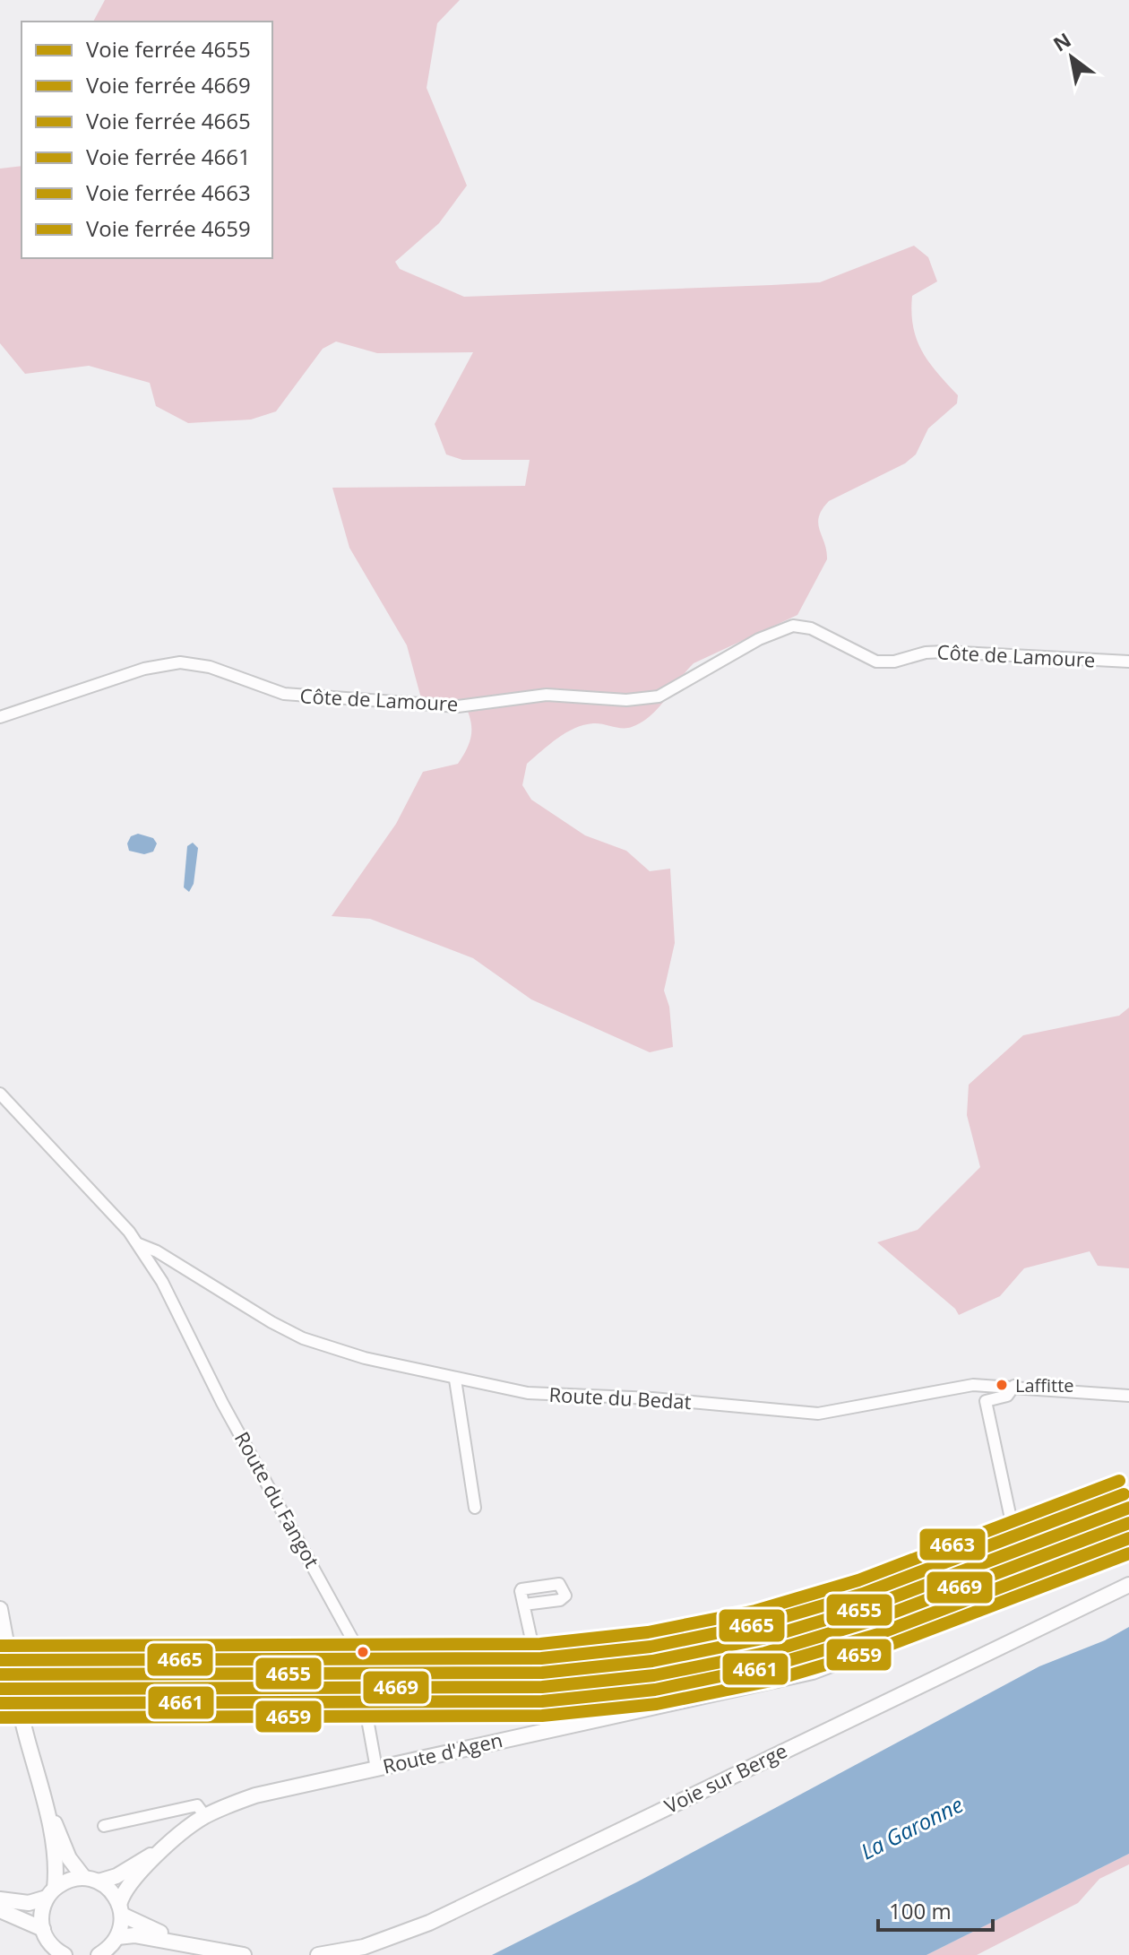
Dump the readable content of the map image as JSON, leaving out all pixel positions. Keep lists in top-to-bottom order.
{
  "streets": {
    "main road": ["Route d'Agen", "Voie sur Berge"],
    "street": ["Côte de Lamoure", "Route du Bedat", "Route du Fangot"]
  },
  "crossings": [
    ["Route du Bedat", "Route du Fangot"],
    ["Route du Fangot", "Route d'Agen"]
  ],
  "water": ["La Garonne"],
  "places": ["Laffitte"],
  "lines": [
    "rail line 4663",
    "rail line 4665",
    "rail line 4655",
    "rail line 4669",
    "rail line 4661",
    "rail line 4659"
  ],
  "legend": [
    "Voie ferrée 4655",
    "Voie ferrée 4669",
    "Voie ferrée 4665",
    "Voie ferrée 4661",
    "Voie ferrée 4663",
    "Voie ferrée 4659"
  ],
  "scale_bar": "100 m",
  "north": "top left"
}
